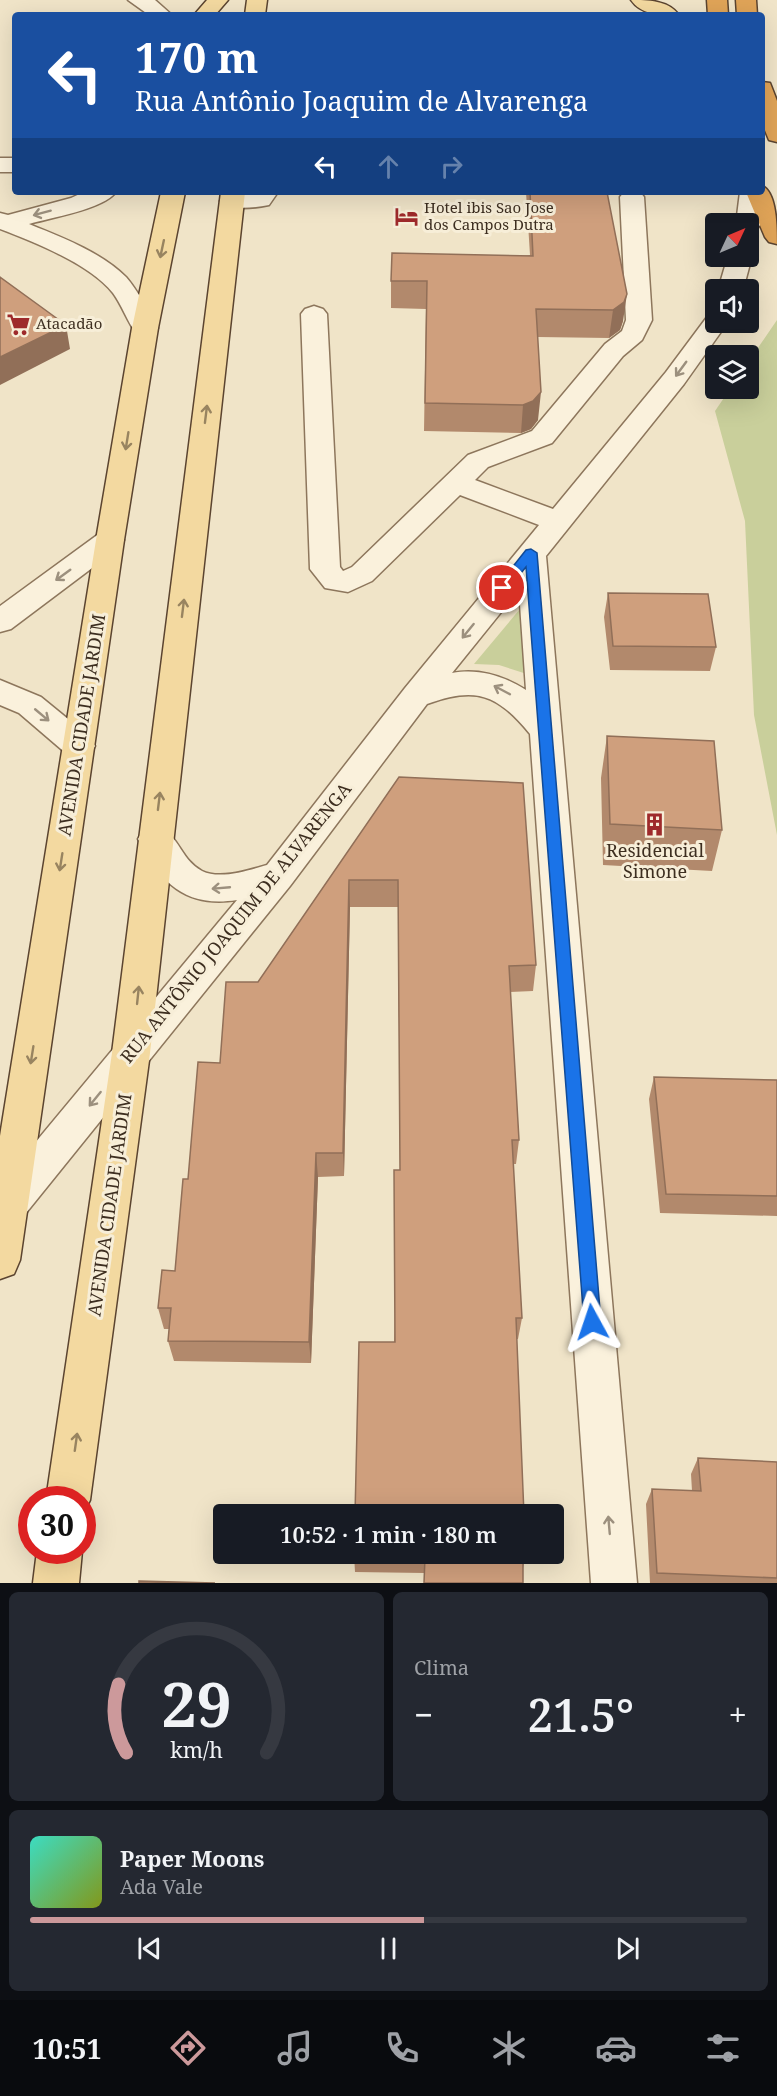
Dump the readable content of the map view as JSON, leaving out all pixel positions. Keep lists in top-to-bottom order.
{
  "streets": {
    "main road": ["AVENIDA CIDADE JARDIM"],
    "street": ["RUA ANTÔNIO JOAQUIM DE ALVARENGA"]
  },
  "crossings": [
    ["AVENIDA CIDADE JARDIM", "RUA ANTÔNIO JOAQUIM DE ALVARENGA"]
  ],
  "one_way": ["RUA ANTÔNIO JOAQUIM DE ALVARENGA"],
  "places": {
    "hotel": ["Hotel ibis Sao Jose dos Campos Dutra"],
    "supermarket": ["Atacadão"],
    "building": ["Residencial Simone"]
  },
  "north": "top right",
  "page": {
    "turn": ["170 m", "Rua Antônio Joaquim de Alvarenga"],
    "limit": "30",
    "trip": "10:52 · 1 min · 180 m",
    "tile": "Clima",
    "heat": ["−", "21.5°", "+"],
    "song": ["Paper Moons", "Ada Vale"],
    "tabs": "10:51",
    "gauge": ["29", "km/h"]
  }
}
